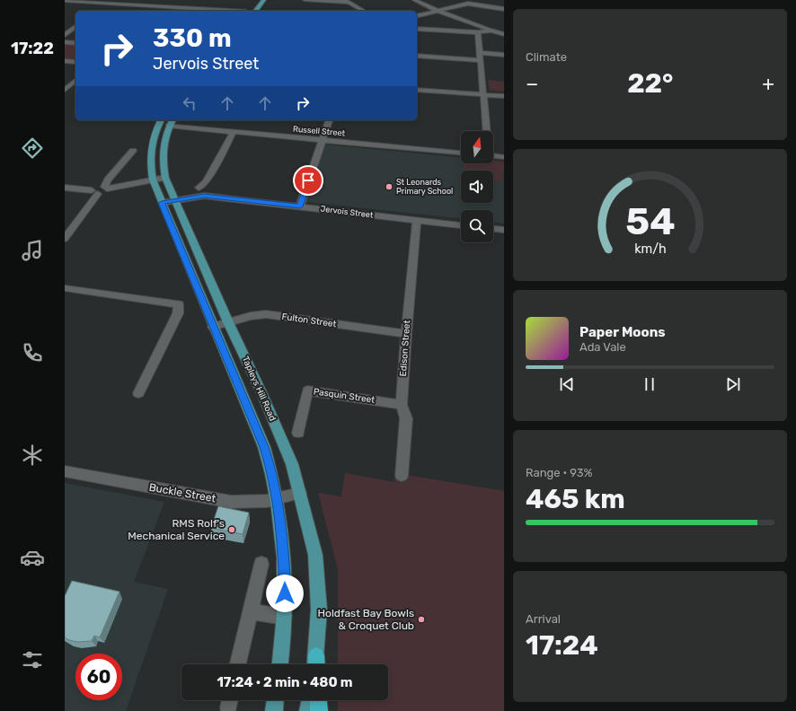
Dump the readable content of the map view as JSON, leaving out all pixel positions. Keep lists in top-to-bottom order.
{
  "streets": {
    "main road": ["Tapleys Hill Road"],
    "street": [
      "Russell Street",
      "Jervois Street",
      "Fulton Street",
      "Edison Street",
      "Pasquin Street",
      "Buckle Street"
    ]
  },
  "crossings": [
    ["Russell Street", "Tapleys Hill Road"],
    ["Jervois Street", "Edison Street"],
    ["Jervois Street", "Tapleys Hill Road"],
    ["Fulton Street", "Edison Street"],
    ["Fulton Street", "Tapleys Hill Road"],
    ["Edison Street", "Pasquin Street"],
    ["Tapleys Hill Road", "Buckle Street"]
  ],
  "places": ["St Leonards Primary School", "RMS Rolf's Mechanical Service", "Holdfast Bay Bowls & Croquet Club"],
  "north": "top",
  "page": {
    "tabs": "17:22",
    "tile": [
      "Climate",
      ["Range · 93%", "465 km"],
      ["Arrival", "17:24"]
    ],
    "turn": ["330 m", "Jervois Street"],
    "heat": ["−", "22°", "+"],
    "song": ["Paper Moons", "Ada Vale"],
    "limit": "60",
    "trip": "17:24 · 2 min · 480 m",
    "gauge": ["54", "km/h"]
  }
}
